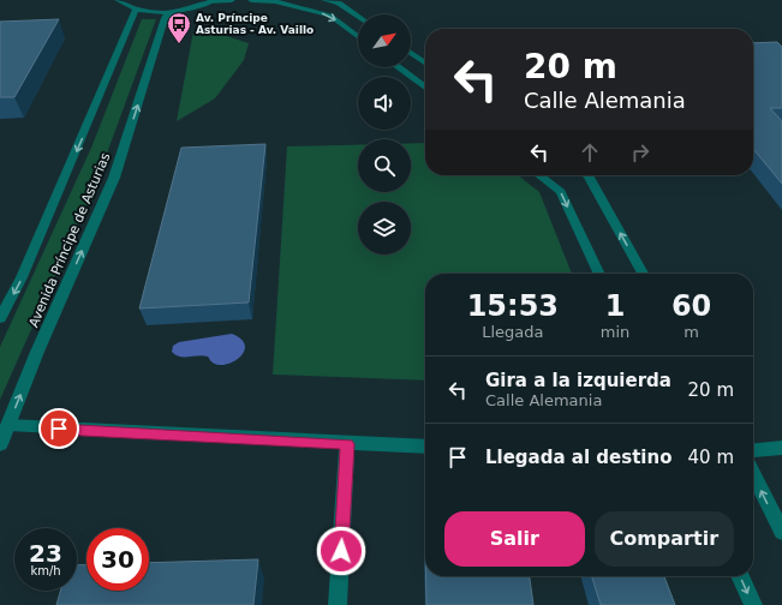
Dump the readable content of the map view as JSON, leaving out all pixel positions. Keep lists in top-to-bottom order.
{
  "streets": {
    "street": ["Avenida Príncipe de Asturias"]
  },
  "places": {
    "bus stop": ["Av. Príncipe Asturias - Av. Vaillo"]
  },
  "north": "top right",
  "page": {
    "turn": ["20 m", "Calle Alemania"],
    "eta": [
      "15:53",
      "Llegada",
      "1",
      "min",
      "60",
      "m"
    ],
    "list": [
      {
        "name": "Gira a la izquierda",
        "note": "Calle Alemania",
        "value": "20 m"
      },
      {
        "name": "Llegada al destino",
        "value": "40 m"
      }
    ],
    "buttons": ["Salir", "Compartir"],
    "speed": "23 km/h",
    "limit": "30"
  }
}
